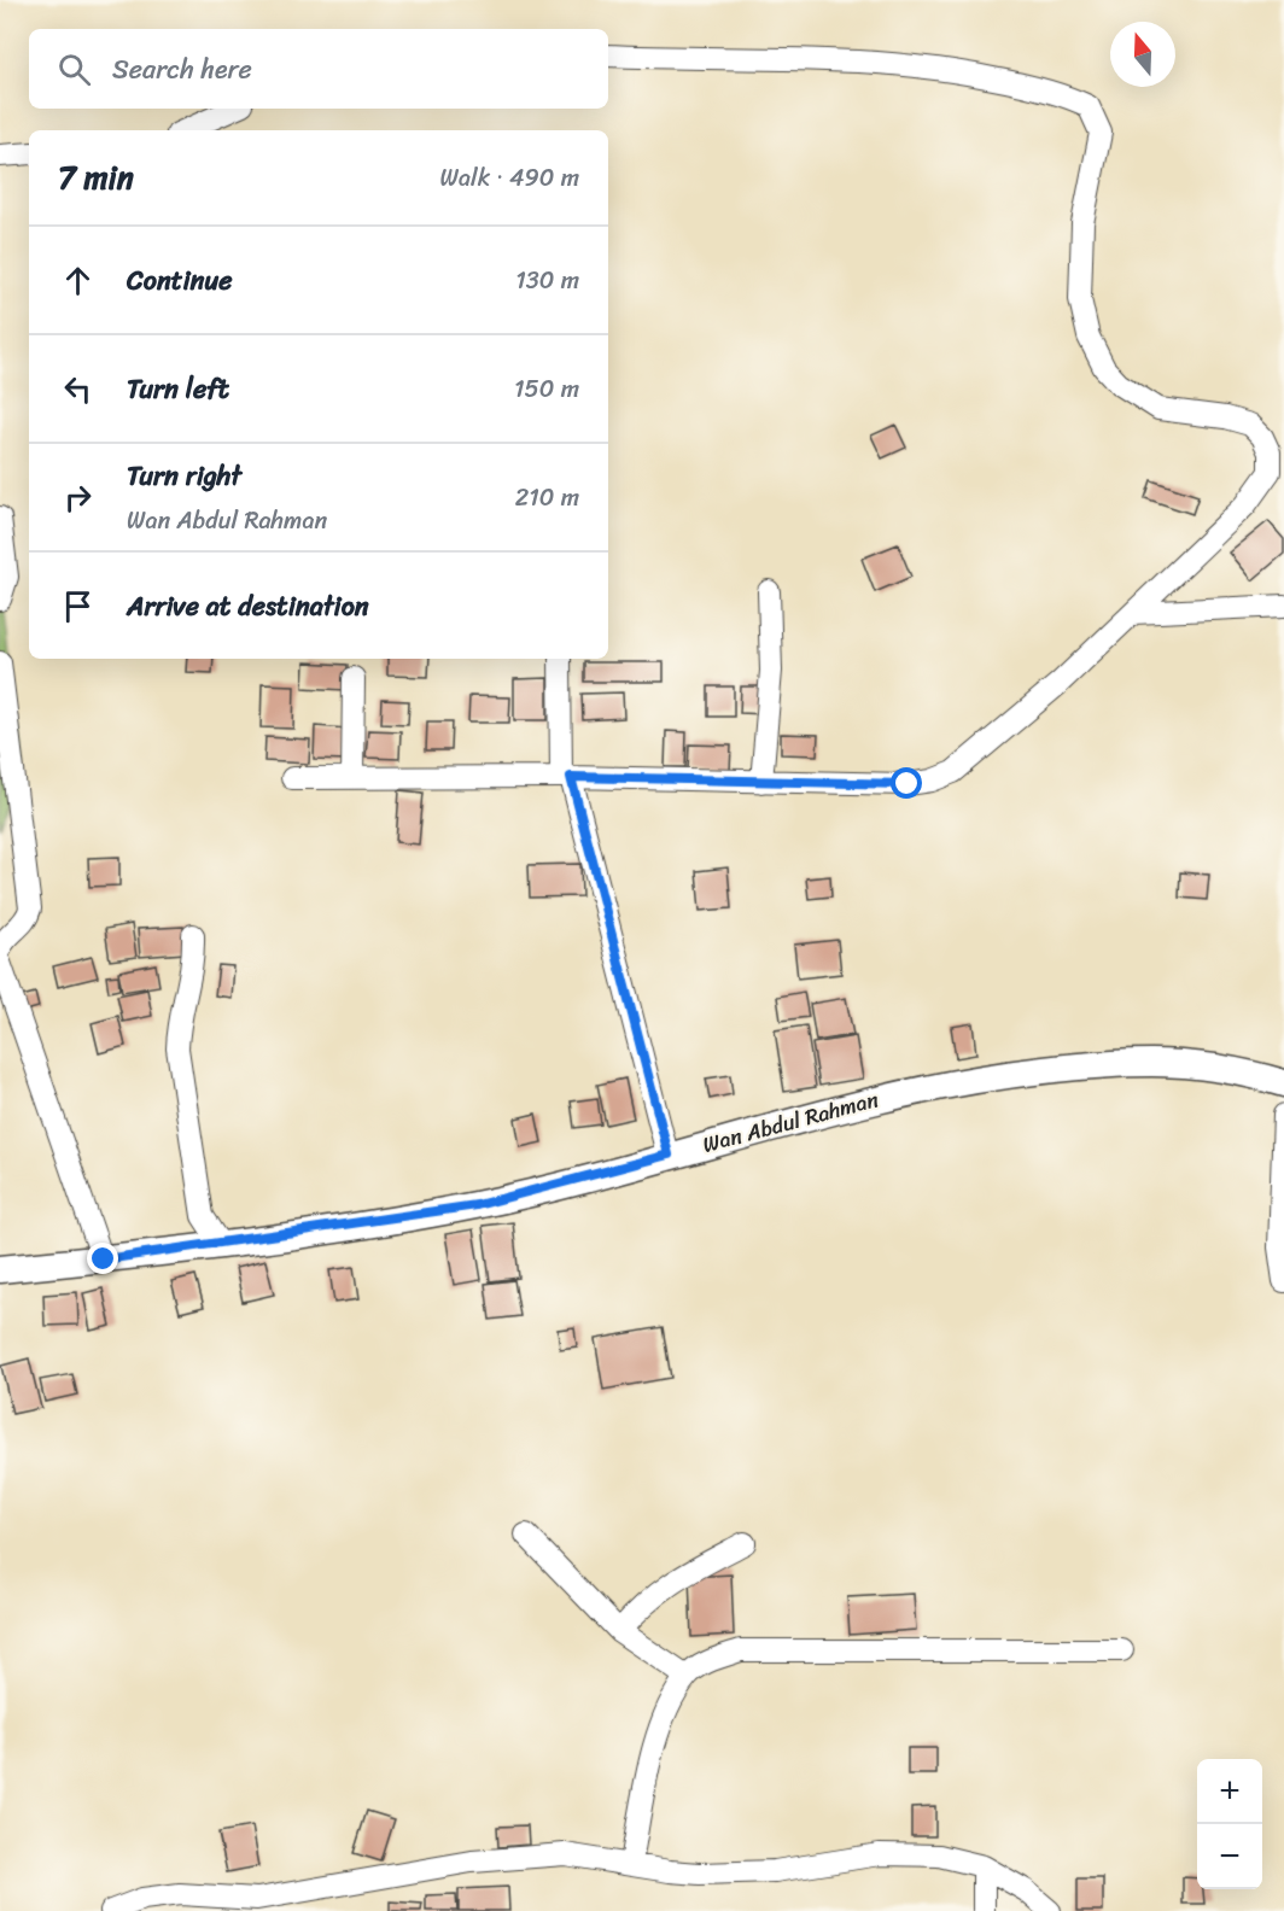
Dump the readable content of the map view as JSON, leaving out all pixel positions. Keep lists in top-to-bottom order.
{
  "streets": {
    "street": ["Wan Abdul Rahman"]
  },
  "north": "top",
  "page": {
    "search": "Search here",
    "heading": ["7 min", "Walk · 490 m"],
    "list": [
      ["Continue", "130 m"],
      ["Turn left", "150 m"],
      ["Turn right", "Wan Abdul Rahman", "210 m"],
      "Arrive at destination"
    ],
    "map_buttons": ["+", "−"]
  }
}
